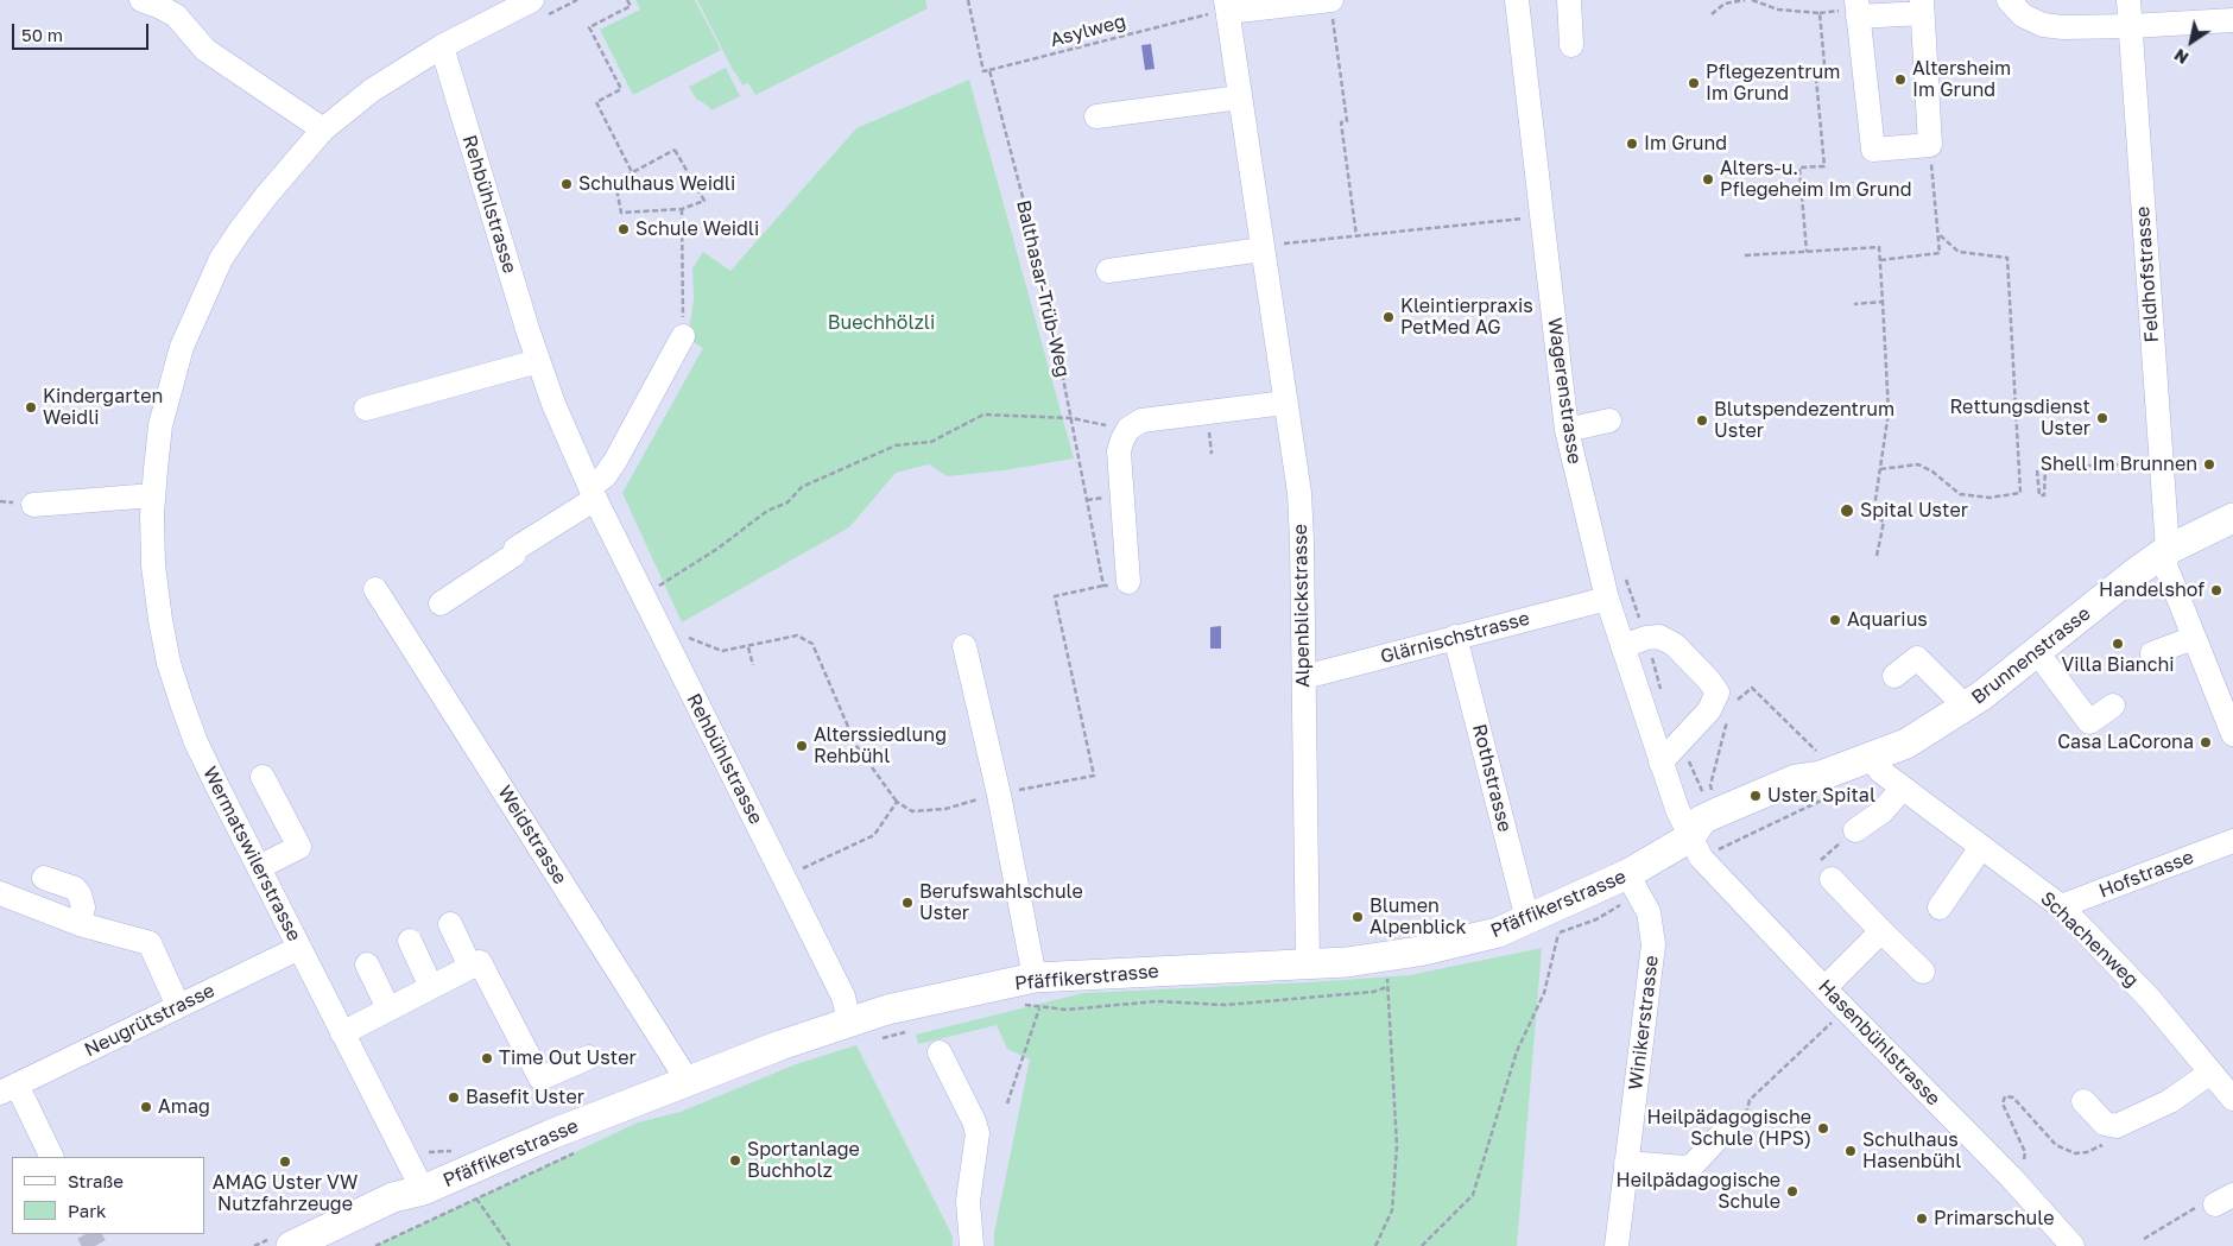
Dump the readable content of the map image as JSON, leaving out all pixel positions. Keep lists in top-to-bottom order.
{
  "streets": {
    "main road": ["Brunnenstrasse", "Pfäffikerstrasse"],
    "street": [
      "Rehbühlstrasse",
      "Feldhofstrasse",
      "Wagerenstrasse",
      "Alpenblickstrasse",
      "Glärnischstrasse",
      "Rothstrasse",
      "Weidstrasse",
      "Wermatswilerstrasse",
      "Hofstrasse",
      "Schachenweg",
      "Neugrütstrasse",
      "Winikerstrasse",
      "Hasenbühlstrasse"
    ],
    "path": ["Asylweg", "Balthasar-Trüb-Weg"]
  },
  "crossings": [
    ["Asylweg", "Balthasar-Trüb-Weg"],
    ["Asylweg", "Alpenblickstrasse"],
    ["Rehbühlstrasse", "Wermatswilerstrasse"],
    ["Rehbühlstrasse", "Pfäffikerstrasse"],
    ["Feldhofstrasse", "Brunnenstrasse"],
    ["Wagerenstrasse", "Glärnischstrasse"],
    ["Wagerenstrasse", "Brunnenstrasse"],
    ["Wagerenstrasse", "Pfäffikerstrasse"],
    ["Wagerenstrasse", "Hasenbühlstrasse"],
    ["Alpenblickstrasse", "Glärnischstrasse"],
    ["Alpenblickstrasse", "Pfäffikerstrasse"],
    ["Glärnischstrasse", "Rothstrasse"],
    ["Brunnenstrasse", "Pfäffikerstrasse"],
    ["Brunnenstrasse", "Schachenweg"],
    ["Brunnenstrasse", "Hasenbühlstrasse"],
    ["Rothstrasse", "Pfäffikerstrasse"],
    ["Weidstrasse", "Pfäffikerstrasse"],
    ["Wermatswilerstrasse", "Pfäffikerstrasse"],
    ["Wermatswilerstrasse", "Neugrütstrasse"],
    ["Hofstrasse", "Schachenweg"],
    ["Pfäffikerstrasse", "Winikerstrasse"],
    ["Pfäffikerstrasse", "Hasenbühlstrasse"]
  ],
  "parks": ["Buechhölzli"],
  "places": [
    "Altersheim Im Grund",
    "Pflegezentrum Im Grund",
    "Im Grund",
    "Alters-u. Pflegeheim Im Grund",
    "Schulhaus Weidli",
    "Schule Weidli",
    "Kleintierpraxis PetMed AG",
    "Kindergarten Weidli",
    "Rettungsdienst Uster",
    "Blutspendezentrum Uster",
    "Shell Im Brunnen",
    "Spital Uster",
    "Handelshof",
    "Aquarius",
    "Villa Bianchi",
    "Casa LaCorona",
    "Alterssiedlung Rehbühl",
    "Uster Spital",
    "Berufswahlschule Uster",
    "Blumen Alpenblick",
    "Time Out Uster",
    "Basefit Uster",
    "Amag",
    "Heilpädagogische Schule (HPS)",
    "Schulhaus Hasenbühl",
    "Sportanlage Buchholz",
    "AMAG Uster VW Nutzfahrzeuge",
    "Heilpädagogische Schule",
    "Primarschule"
  ],
  "legend": ["Straße", "Park"],
  "scale_bar": "50 m",
  "north": "bottom left"
}
